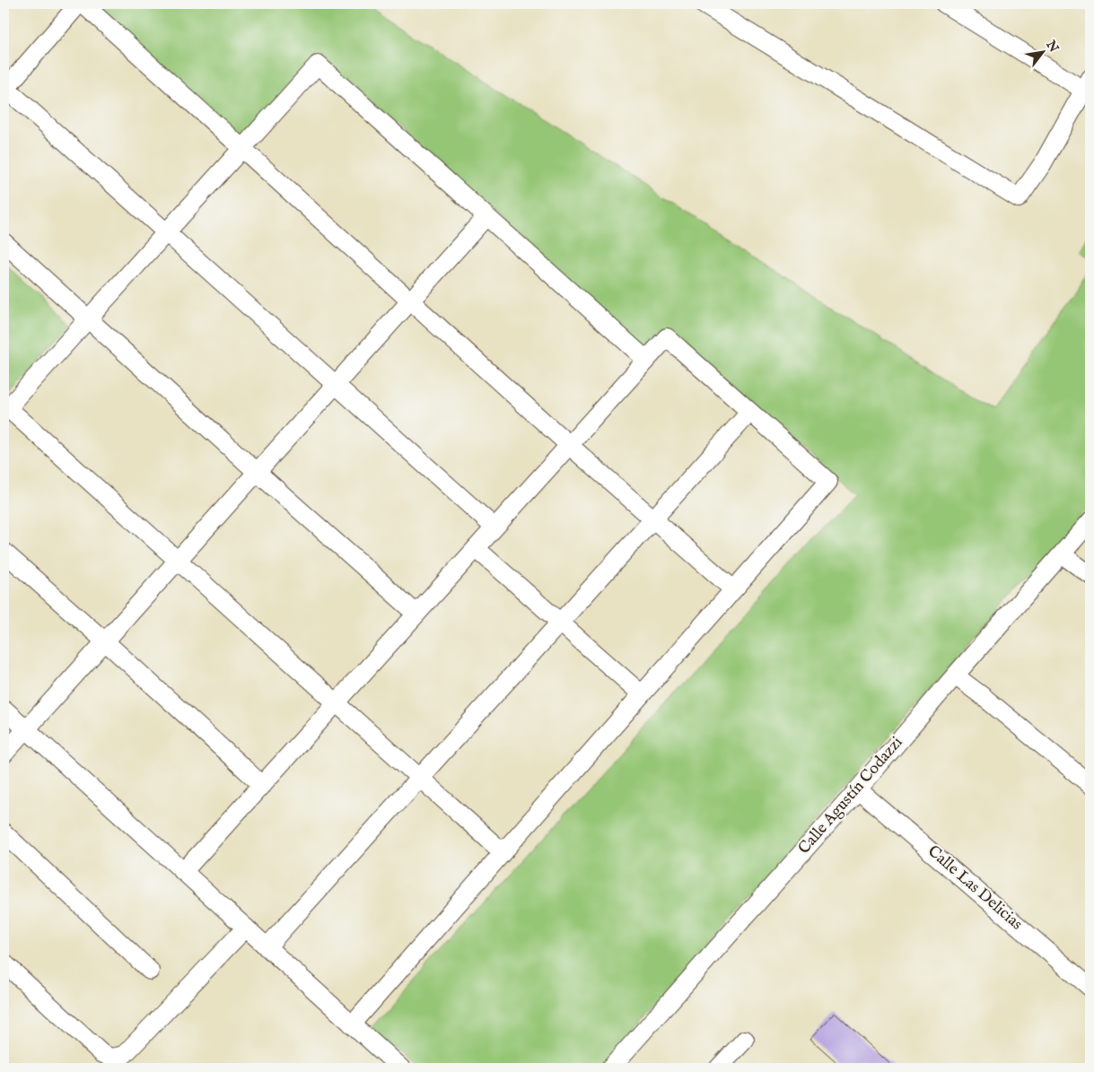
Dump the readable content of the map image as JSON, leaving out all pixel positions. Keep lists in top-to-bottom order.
{
  "streets": {
    "street": ["Calle Agustín Codazzi", "Calle Las Delicias"]
  },
  "crossings": [
    ["Calle Agustín Codazzi", "Calle Las Delicias"]
  ],
  "north": "top right"
}
